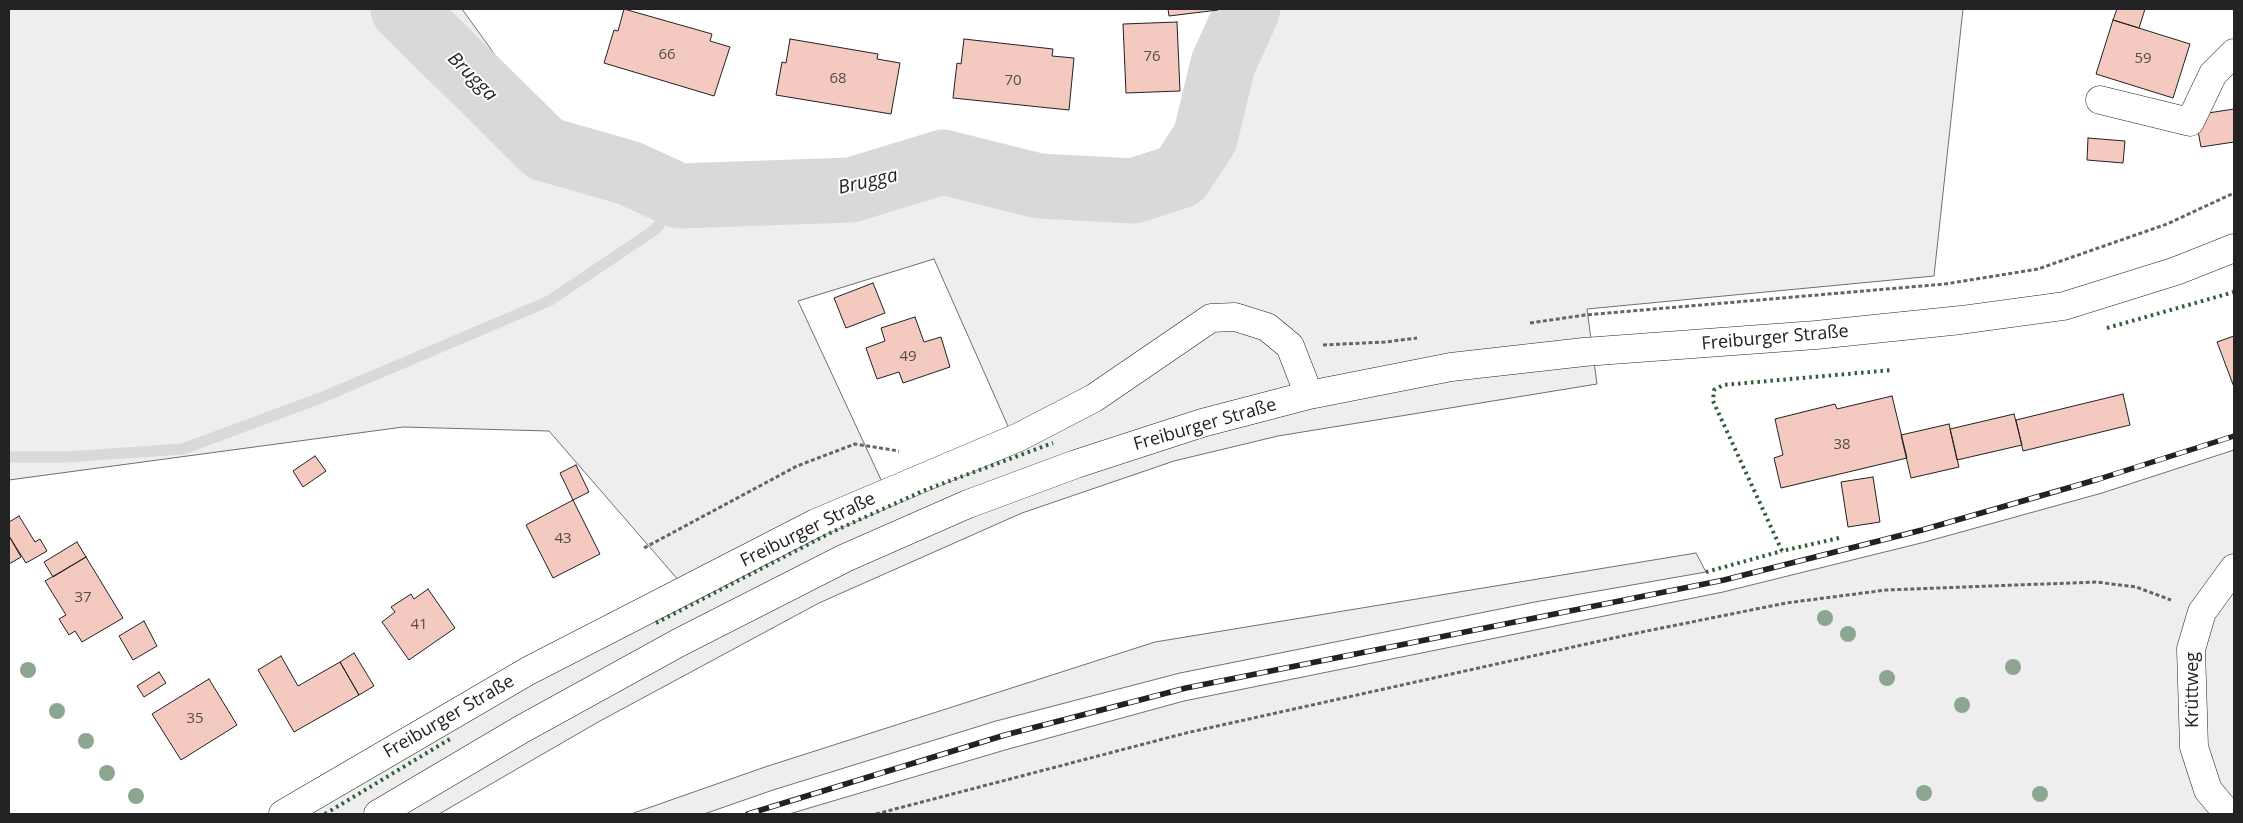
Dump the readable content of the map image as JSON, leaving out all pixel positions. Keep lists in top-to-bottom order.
{
  "streets": {
    "street": ["Freiburger Straße", "Krüttweg"]
  },
  "water": ["Brugga"],
  "house_numbers": [
    "66",
    "76",
    "59",
    "68",
    "70",
    "49",
    "38",
    "43",
    "37",
    "41",
    "35"
  ]
}
